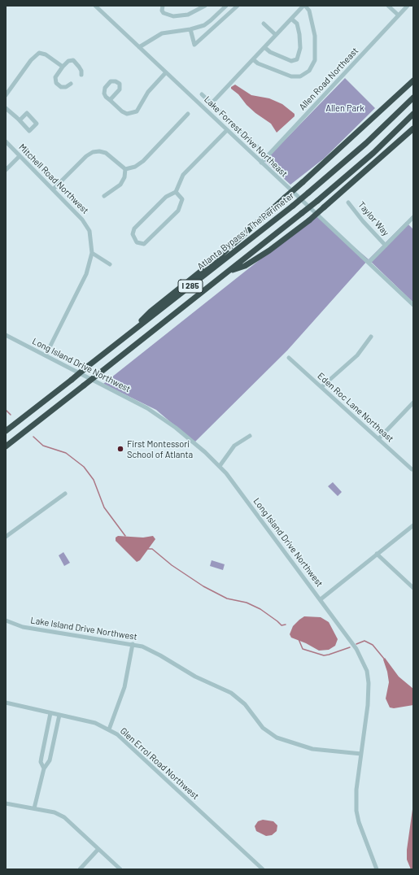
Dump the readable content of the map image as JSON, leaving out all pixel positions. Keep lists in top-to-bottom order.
{
  "streets": {
    "highway": ["Atlanta Bypass / The Perimeter", "I 285"],
    "street": [
      "Allen Road Northeast",
      "Lake Forrest Drive Northeast",
      "Mitchell Road Northwest",
      "Taylor Way",
      "Long Island Drive Northwest",
      "Eden Roc Lane Northeast",
      "Lake Island Drive Northwest",
      "Glen Errol Road Northwest"
    ]
  },
  "crossings": [
    ["Allen Road Northeast", "Lake Forrest Drive Northeast"],
    ["Mitchell Road Northwest", "Long Island Drive Northwest"],
    ["Long Island Drive Northwest", "Lake Island Drive Northwest"]
  ],
  "parks": ["Allen Park"],
  "places": ["First Montessori School of Atlanta"]
}
